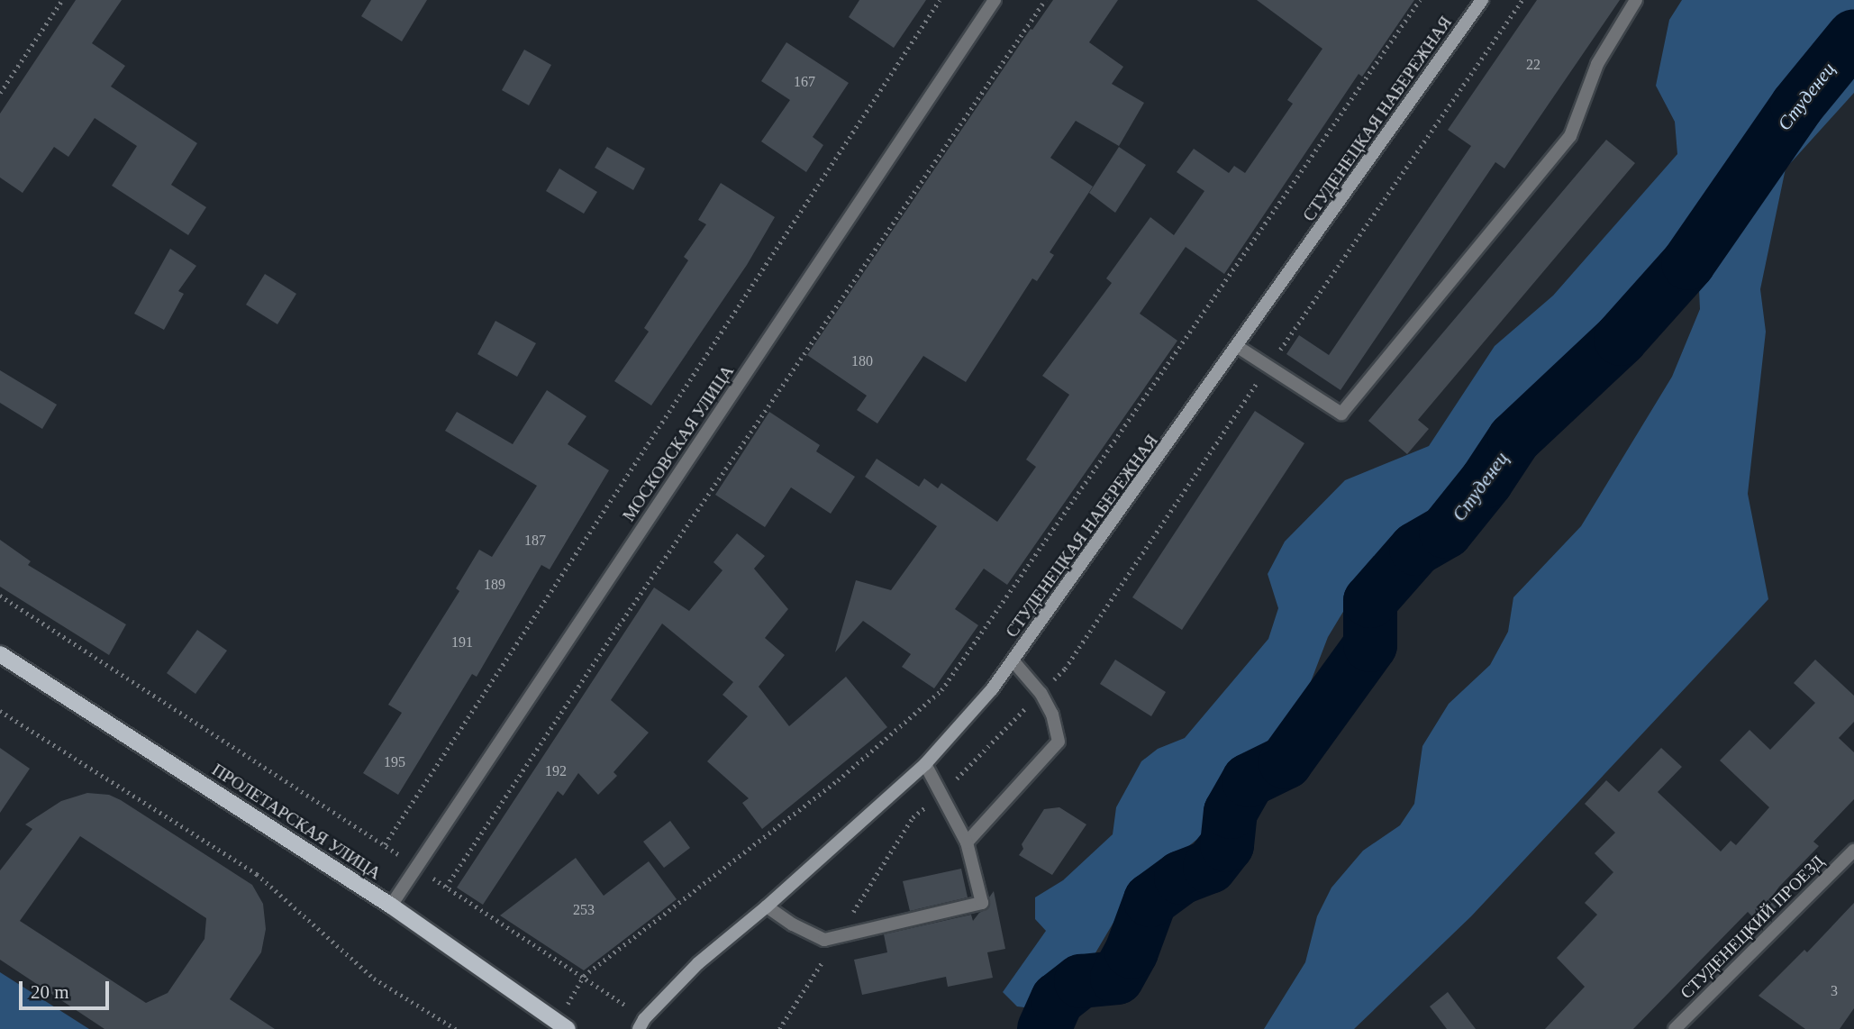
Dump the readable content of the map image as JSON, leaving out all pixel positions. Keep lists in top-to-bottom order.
{
  "streets": {
    "main road": ["ПРОЛЕТАРСКАЯ УЛИЦА"],
    "street": ["СТУДЕНЕЦКАЯ НАБЕРЕЖНАЯ", "МОСКОВСКАЯ УЛИЦА", "СТУДЕНЕЦКИЙ ПРОЕЗД"]
  },
  "crossings": [
    ["МОСКОВСКАЯ УЛИЦА", "ПРОЛЕТАРСКАЯ УЛИЦА"]
  ],
  "water": ["Студенец"],
  "house_numbers": [
    "22",
    "167",
    "180",
    "187",
    "189",
    "191",
    "195",
    "192",
    "253",
    "3"
  ],
  "scale_bar": "20 m"
}
